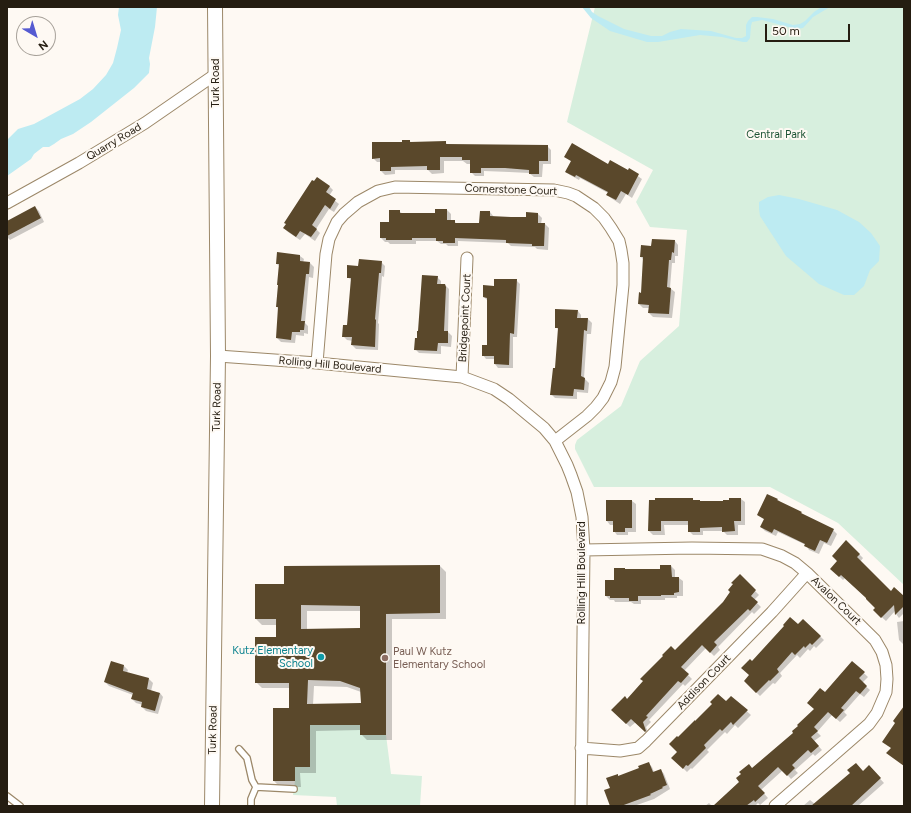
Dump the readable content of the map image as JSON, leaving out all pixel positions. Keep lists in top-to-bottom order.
{
  "streets": {
    "street": [
      "Turk Road",
      "Quarry Road",
      "Cornerstone Court",
      "Bridgepoint Court",
      "Rolling Hill Boulevard",
      "Avalon Court",
      "Addison Court"
    ]
  },
  "crossings": [
    ["Turk Road", "Quarry Road"],
    ["Turk Road", "Rolling Hill Boulevard"],
    ["Cornerstone Court", "Rolling Hill Boulevard"],
    ["Bridgepoint Court", "Rolling Hill Boulevard"],
    ["Rolling Hill Boulevard", "Avalon Court"],
    ["Rolling Hill Boulevard", "Addison Court"],
    ["Avalon Court", "Addison Court"]
  ],
  "parks": ["Central Park"],
  "places": ["Kutz Elementary School", "Paul W Kutz Elementary School"],
  "scale_bar": "50 m",
  "north": "bottom right"
}
